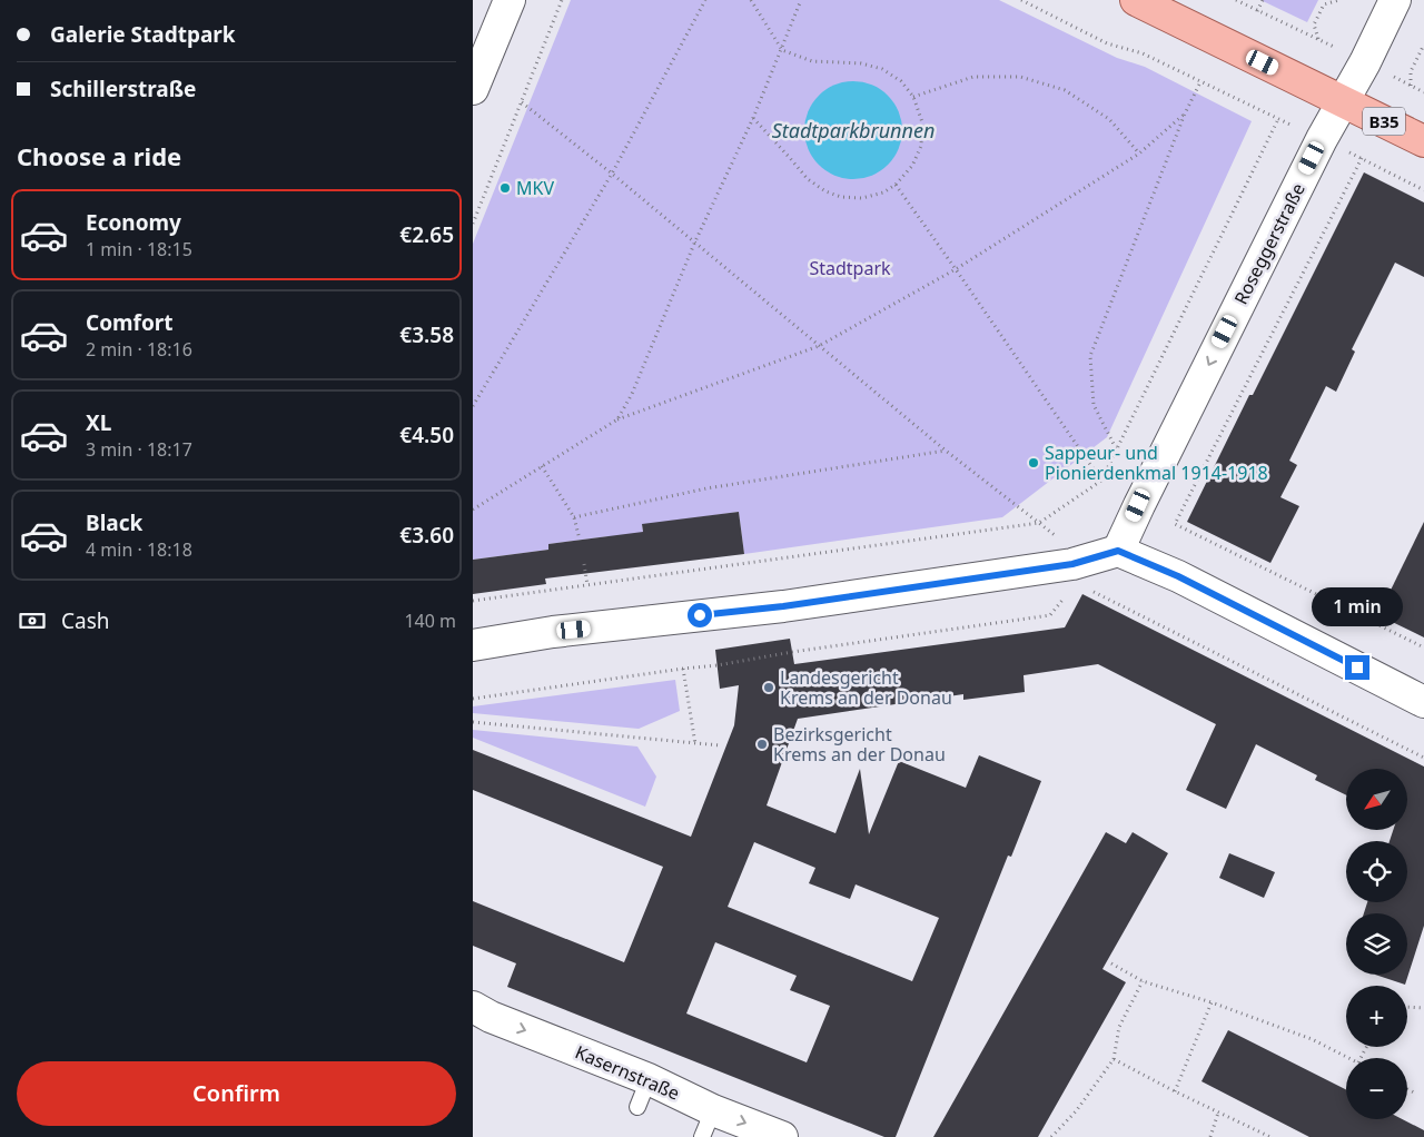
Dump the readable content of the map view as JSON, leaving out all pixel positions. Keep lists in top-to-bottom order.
{
  "streets": {
    "main road": ["B35"],
    "street": ["Roseggerstraße", "Kasernstraße"]
  },
  "crossings": [
    ["B35", "Roseggerstraße"]
  ],
  "one_way": ["Roseggerstraße", "Kasernstraße"],
  "water": ["Stadtparkbrunnen"],
  "parks": ["Stadtpark"],
  "places": [
    "MKV",
    "Sappeur- und Pionierdenkmal 1914-1918",
    "Landesgericht Krems an der Donau",
    "Bezirksgericht Krems an der Donau"
  ],
  "north": "bottom left",
  "page": {
    "banner": ["Galerie Stadtpark", "Schillerstraße"],
    "heading": "Choose a ride",
    "list": [
      {
        "name": "Economy",
        "note": "1 min · 18:15",
        "value": "€2.65"
      },
      {
        "name": "Comfort",
        "note": "2 min · 18:16",
        "value": "€3.58"
      },
      {
        "name": "XL",
        "note": "3 min · 18:17",
        "value": "€4.50"
      },
      {
        "name": "Black",
        "note": "4 min · 18:18",
        "value": "€3.60"
      }
    ],
    "bubble": "1 min",
    "pay": ["Cash", "140 m"],
    "map_buttons": ["+", "−"],
    "buttons": "Confirm"
  }
}
